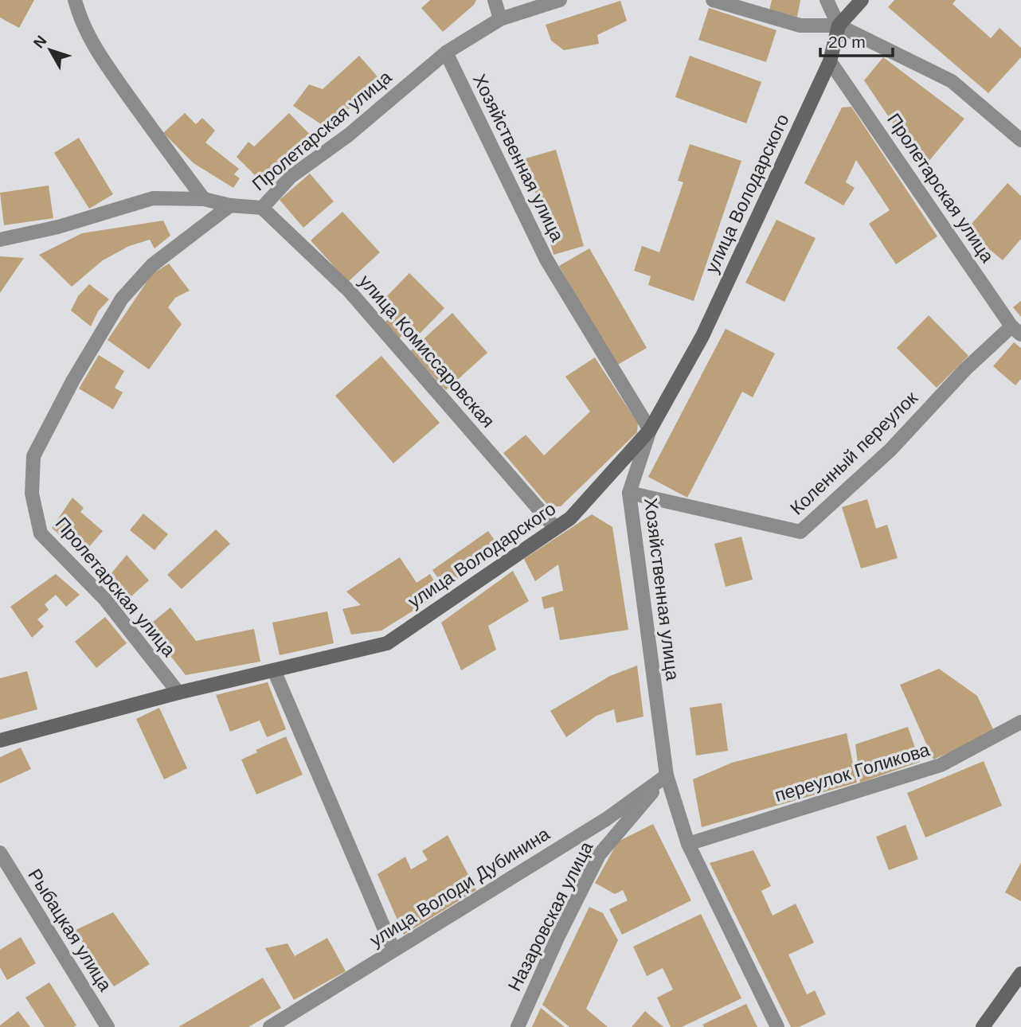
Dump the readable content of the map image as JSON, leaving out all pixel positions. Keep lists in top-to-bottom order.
{
  "streets": {
    "street": [
      "Пролетарская улица",
      "Хозяйственная улица",
      "улица Володарского",
      "улица Комиссаровская",
      "Коленный переулок",
      "переулок Голикова",
      "улица Володи Дубинина",
      "Назаровская улица",
      "Рыбацкая улица"
    ]
  },
  "crossings": [
    ["Пролетарская улица", "Хозяйственная улица"],
    ["Пролетарская улица", "улица Володарского"],
    ["Пролетарская улица", "улица Комиссаровская"],
    ["Пролетарская улица", "Коленный переулок"],
    ["Хозяйственная улица", "улица Володарского"],
    ["Хозяйственная улица", "Коленный переулок"],
    ["Хозяйственная улица", "переулок Голикова"],
    ["Хозяйственная улица", "улица Володи Дубинина"],
    ["Хозяйственная улица", "Назаровская улица"],
    ["улица Володарского", "улица Комиссаровская"],
    ["улица Володи Дубинина", "Назаровская улица"]
  ],
  "scale_bar": "20 m",
  "north": "top left"
}
